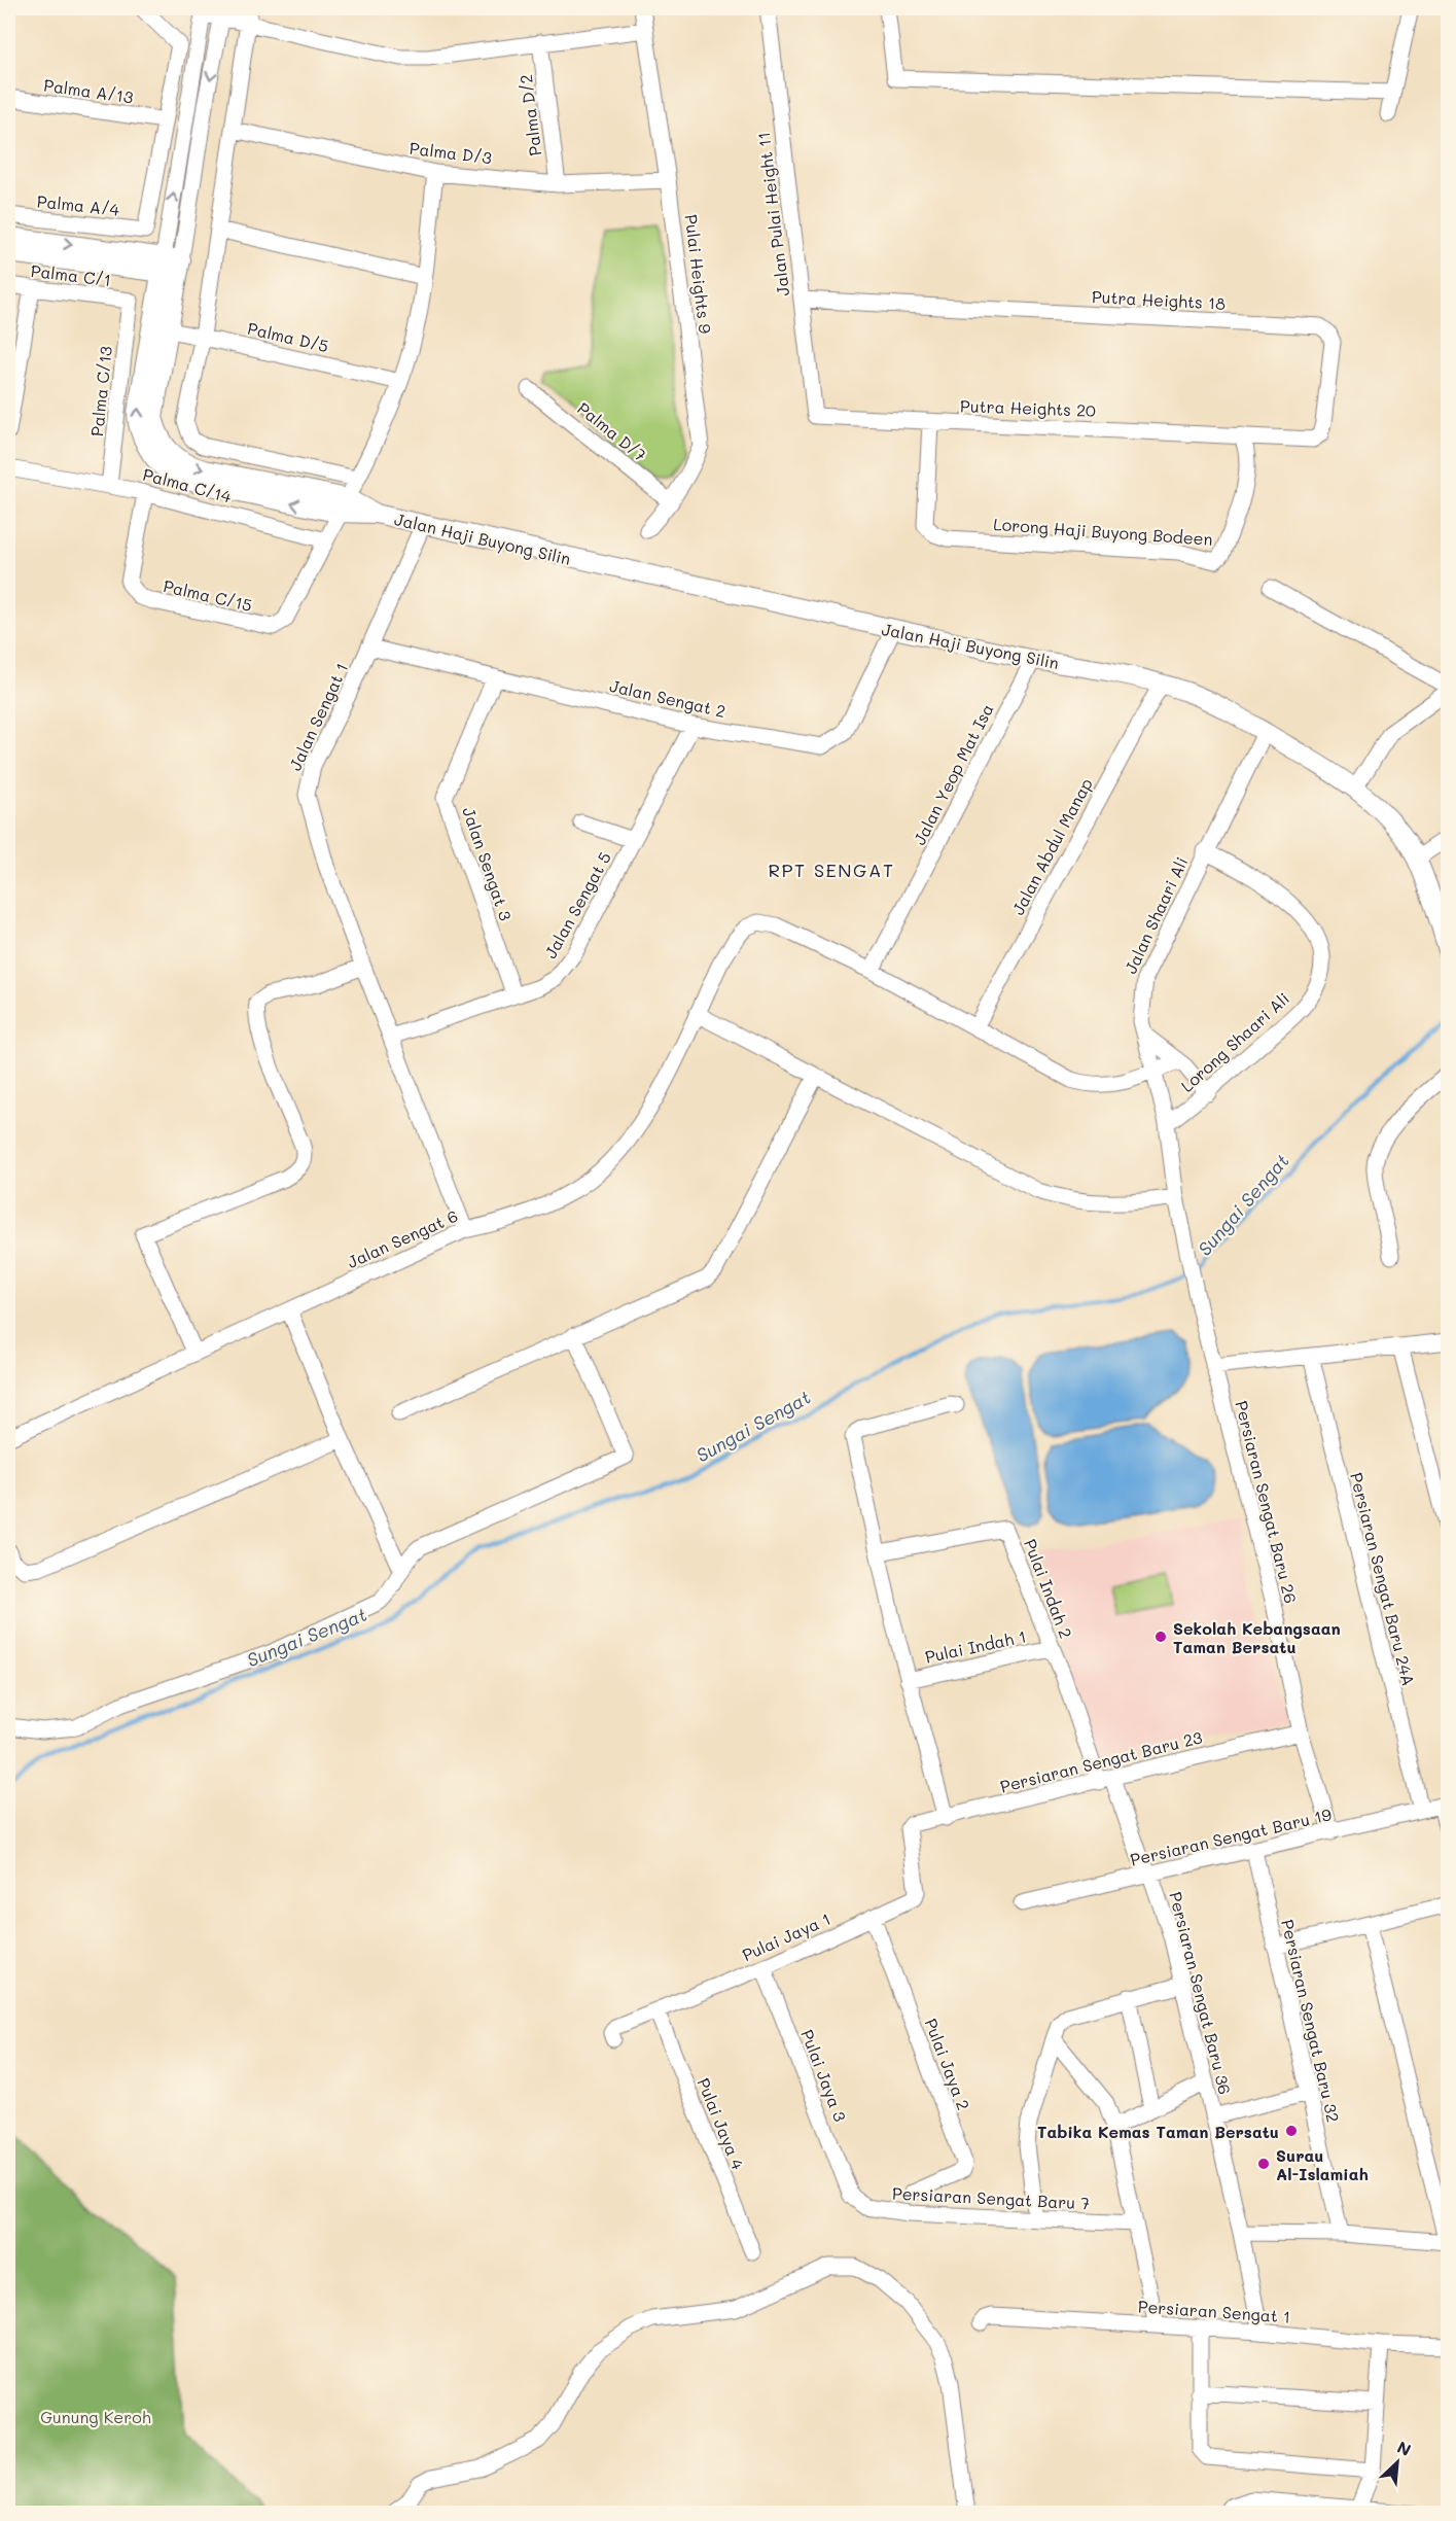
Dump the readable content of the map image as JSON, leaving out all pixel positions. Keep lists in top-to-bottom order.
{
  "streets": {
    "street": [
      "Palma A/13",
      "Palma D/2",
      "Palma D/3",
      "Palma A/4",
      "Jalan Pulai Height 11",
      "Pulai Heights 9",
      "Palma C/1",
      "Putra Heights 18",
      "Palma D/5",
      "Palma C/13",
      "Putra Heights 20",
      "Palma D/7",
      "Palma C/14",
      "Lorong Haji Buyong Bodeen",
      "Jalan Haji Buyong Silin",
      "Palma C/15",
      "Jalan Sengat 2",
      "Jalan Sengat 1",
      "Jalan Yeop Mat Isa",
      "Jalan Abdul Manap",
      "Jalan Sengat 3",
      "Jalan Sengat 5",
      "Jalan Shaari Ali",
      "Lorong Shaari Ali",
      "Jalan Sengat 6",
      "Persiaran Sengat Baru 26",
      "Persiaran Sengat Baru 24A",
      "Pulai Indah 2",
      "Pulai Indah 1",
      "Persiaran Sengat Baru 23",
      "Persiaran Sengat Baru 19",
      "Pulai Jaya 1",
      "Persiaran Sengat Baru 36",
      "Persiaran Sengat Baru 32",
      "Pulai Jaya 2",
      "Pulai Jaya 3",
      "Pulai Jaya 4",
      "Persiaran Sengat Baru 7",
      "Persiaran Sengat 1"
    ]
  },
  "crossings": [
    ["Palma A/13", "Palma A/4"],
    ["Palma D/2", "Palma D/3"],
    ["Palma D/3", "Pulai Heights 9"],
    ["Jalan Pulai Height 11", "Putra Heights 18"],
    ["Jalan Pulai Height 11", "Putra Heights 20"],
    ["Pulai Heights 9", "Palma D/7"],
    ["Palma C/1", "Palma C/13"],
    ["Putra Heights 18", "Putra Heights 20"],
    ["Putra Heights 18", "Lorong Haji Buyong Bodeen"],
    ["Palma C/13", "Palma C/14"],
    ["Putra Heights 20", "Lorong Haji Buyong Bodeen"],
    ["Palma C/14", "Palma C/15"],
    ["Jalan Haji Buyong Silin", "Jalan Sengat 2"],
    ["Jalan Haji Buyong Silin", "Jalan Sengat 1"],
    ["Jalan Haji Buyong Silin", "Jalan Yeop Mat Isa"],
    ["Jalan Haji Buyong Silin", "Jalan Abdul Manap"],
    ["Jalan Haji Buyong Silin", "Jalan Shaari Ali"],
    ["Jalan Sengat 2", "Jalan Sengat 1"],
    ["Jalan Sengat 2", "Jalan Sengat 3"],
    ["Jalan Sengat 2", "Jalan Sengat 5"],
    ["Jalan Sengat 1", "Jalan Sengat 5"],
    ["Jalan Sengat 1", "Jalan Sengat 6"],
    ["Jalan Yeop Mat Isa", "Jalan Sengat 6"],
    ["Jalan Sengat 3", "Jalan Sengat 5"],
    ["Jalan Shaari Ali", "Lorong Shaari Ali"],
    ["Jalan Shaari Ali", "Persiaran Sengat Baru 26"],
    ["Persiaran Sengat Baru 26", "Persiaran Sengat Baru 23"],
    ["Persiaran Sengat Baru 26", "Persiaran Sengat Baru 19"],
    ["Persiaran Sengat Baru 24A", "Persiaran Sengat Baru 19"],
    ["Pulai Indah 2", "Pulai Indah 1"],
    ["Pulai Indah 2", "Persiaran Sengat Baru 23"],
    ["Pulai Indah 2", "Persiaran Sengat Baru 36"],
    ["Persiaran Sengat Baru 23", "Pulai Jaya 1"],
    ["Persiaran Sengat Baru 23", "Persiaran Sengat Baru 36"],
    ["Persiaran Sengat Baru 19", "Persiaran Sengat Baru 36"],
    ["Persiaran Sengat Baru 19", "Persiaran Sengat Baru 32"],
    ["Pulai Jaya 1", "Pulai Jaya 2"],
    ["Pulai Jaya 1", "Pulai Jaya 3"],
    ["Pulai Jaya 1", "Pulai Jaya 4"],
    ["Persiaran Sengat Baru 36", "Persiaran Sengat 1"],
    ["Pulai Jaya 3", "Persiaran Sengat Baru 7"]
  ],
  "districts": ["RPT SENGAT"],
  "water": ["Sungai Sengat"],
  "parks": ["Gunung Keroh"],
  "places": ["Sekolah Kebangsaan Taman Bersatu", "Tabika Kemas Taman Bersatu", "Surau Al-Islamiah"],
  "north": "top right"
}
